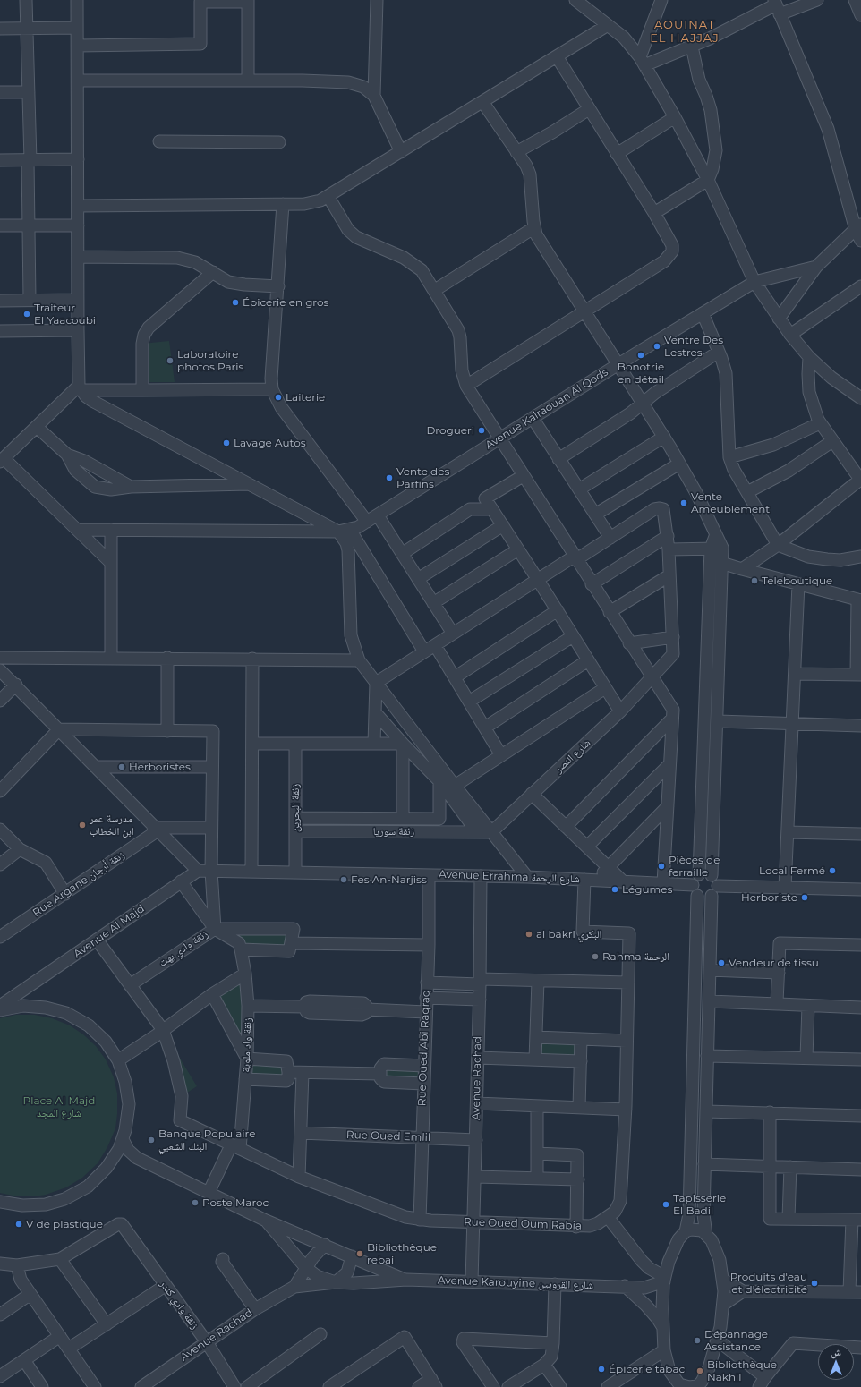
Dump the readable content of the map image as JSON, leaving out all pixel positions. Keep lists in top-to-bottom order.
{
  "streets": {
    "street": [
      "Avenue Kairaouan Al Qods",
      "شارع النصر",
      "زنقة البحرين",
      "زنقة سوريا",
      "Avenue Errahma شارع الرحمة",
      "Rue Argane زنقة أرجان",
      "Avenue Al Majd",
      "زنقة وادي بهت",
      "زنقة واد ملوية",
      "Rue Oued Abi Raqraq",
      "Avenue Rachad",
      "Rue Oued Emlil",
      "Rue Oued Oum Rabia",
      "Avenue Karouyine شارع القرويين",
      "زنقة وادي كندر"
    ]
  },
  "crossings": [
    ["شارع النصر", "زنقة سوريا"],
    ["زنقة البحرين", "زنقة سوريا"],
    ["زنقة البحرين", "Avenue Errahma شارع الرحمة"],
    ["Avenue Errahma شارع الرحمة", "Avenue Al Majd"],
    ["Avenue Errahma شارع الرحمة", "Rue Oued Abi Raqraq"],
    ["Avenue Errahma شارع الرحمة", "Avenue Rachad"],
    ["Avenue Errahma شارع الرحمة", "Rue Oued Oum Rabia"],
    ["Avenue Al Majd", "Rue Oued Oum Rabia"],
    ["زنقة وادي بهت", "Rue Oued Oum Rabia"],
    ["زنقة واد ملوية", "Rue Oued Oum Rabia"],
    ["Rue Oued Abi Raqraq", "Rue Oued Emlil"],
    ["Rue Oued Abi Raqraq", "Rue Oued Oum Rabia"],
    ["Avenue Rachad", "Rue Oued Emlil"],
    ["Avenue Rachad", "Rue Oued Oum Rabia"],
    ["Avenue Rachad", "Avenue Karouyine شارع القرويين"],
    ["Avenue Rachad", "زنقة وادي كندر"]
  ],
  "districts": ["AOUINAT EL HAJJAJ"],
  "parks": ["Place Al Majd شارع المجد"],
  "places": [
    "Épicerie en gros",
    "Traiteur El Yaacoubi",
    "Ventre Des Lestres",
    "Bonotrie en détail",
    "Laboratoire photos Paris",
    "Laiterie",
    "Drogueri",
    "Lavage Autos",
    "Vente des Parfins",
    "Vente Ameublement",
    "Teleboutique",
    "Herboristes",
    "مدرسة عمر ابن الخطاب",
    "Pièces de ferraille",
    "Local Fermé",
    "Fes An-Narjiss",
    "Légumes",
    "Herboriste",
    "al bakri البكري",
    "Rahma الرحمة",
    "Vendeur de tissu",
    "Banque Populaire البنك الشعبي",
    "Poste Maroc",
    "Tapisserie El Badil",
    "V de plastique",
    "Bibliothèque rebai",
    "Produits d'eau et d'électricité",
    "Dépannage Assistance",
    "Épicerie tabac",
    "Bibliothèque Nakhil"
  ],
  "north": "top"
}
